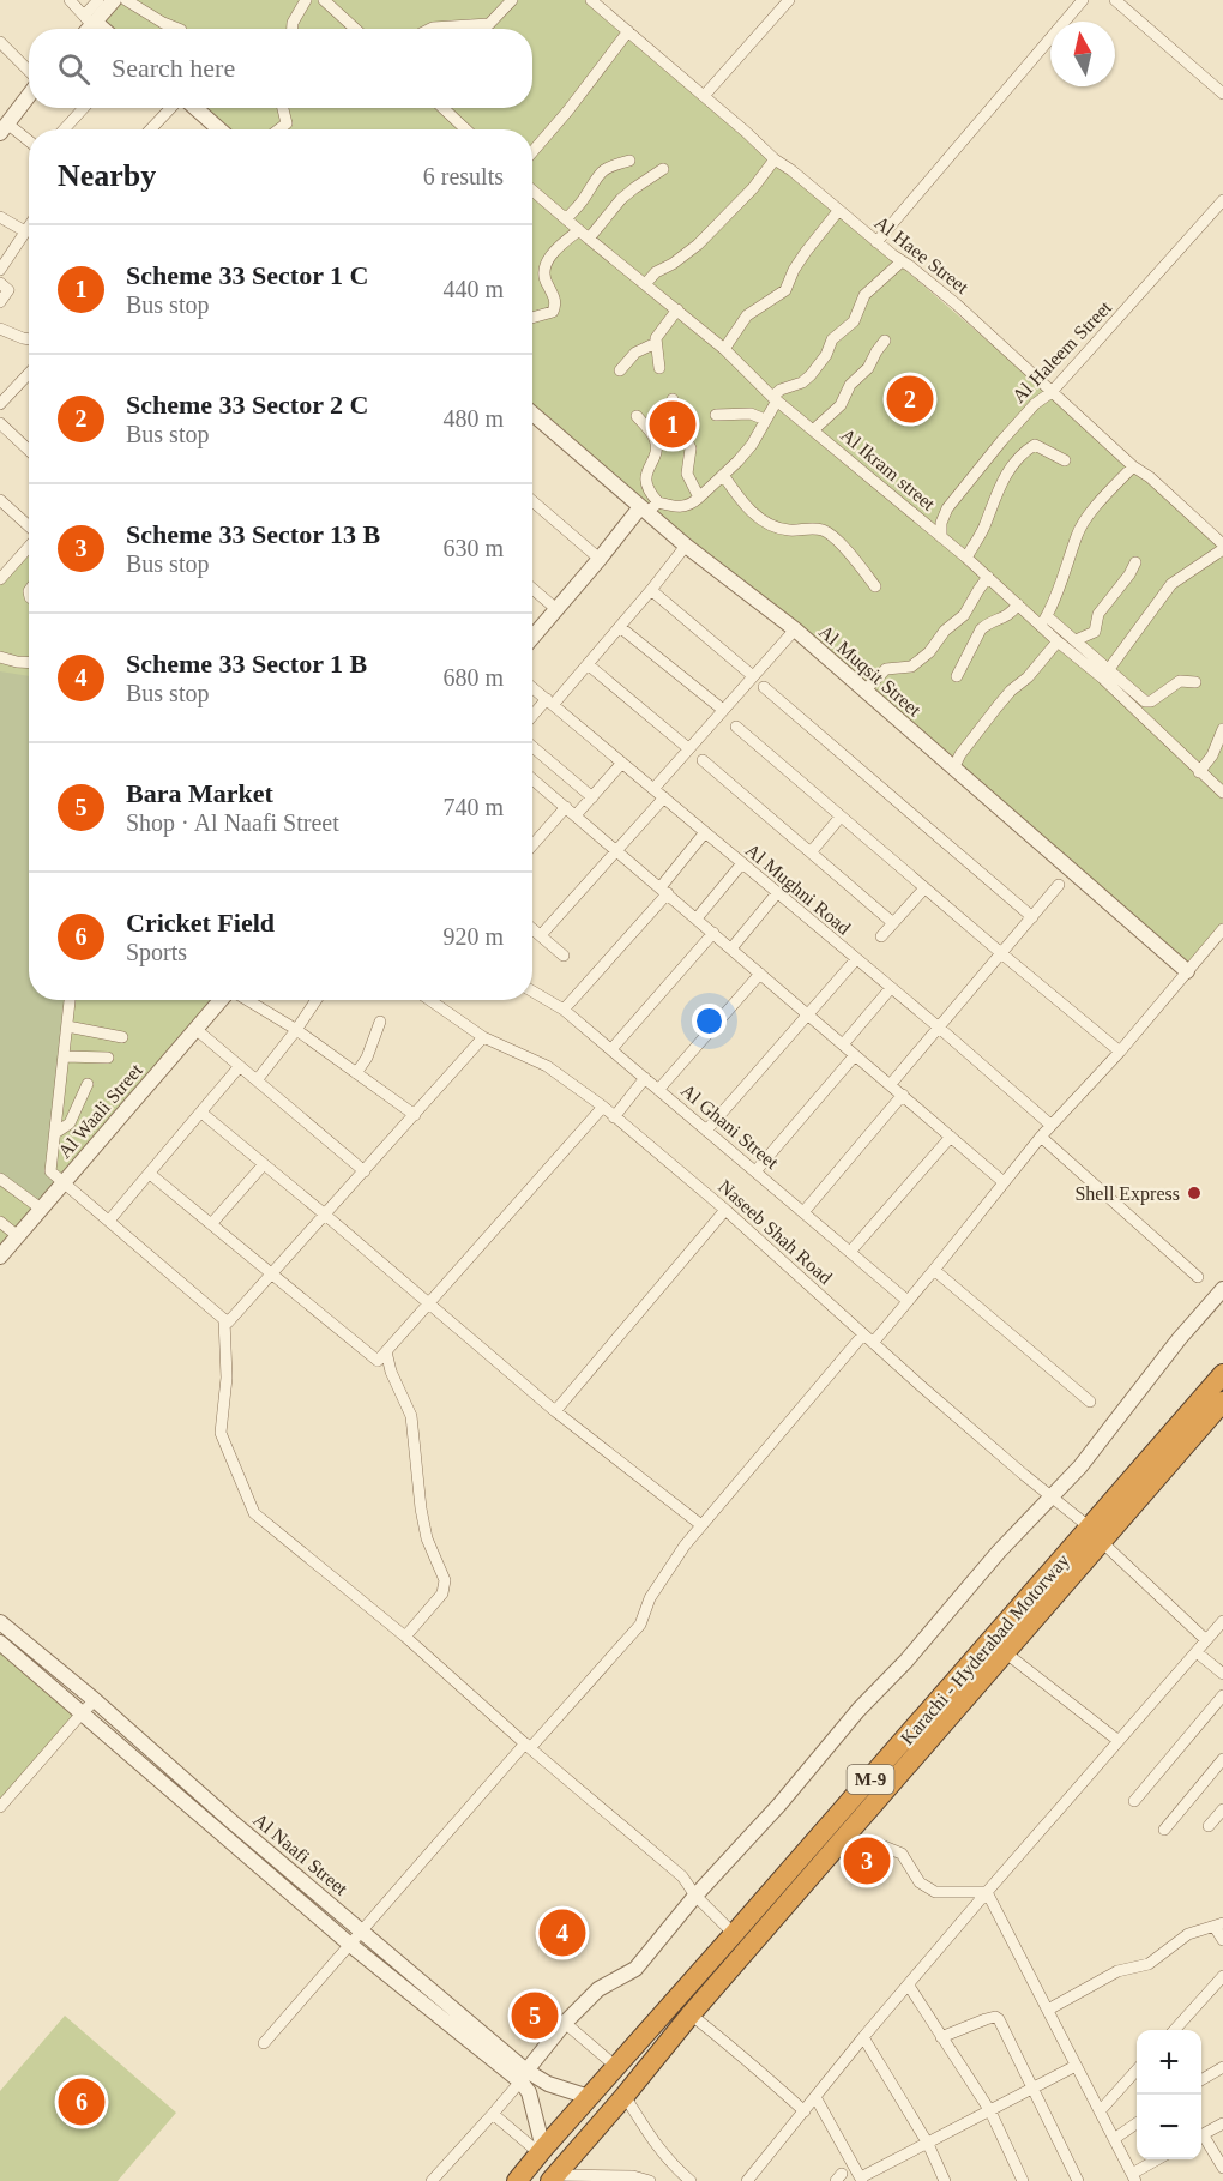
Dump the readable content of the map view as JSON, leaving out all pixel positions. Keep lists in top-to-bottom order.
{
  "streets": {
    "highway": ["Karachi - Hyderabad Motorway", "M-9"],
    "street": [
      "Al Haee Street",
      "Al Haleem Street",
      "Al Ikram street",
      "Al Muqsit Street",
      "Al Mughni Road",
      "Al Waali Street",
      "Al Ghani Street",
      "Naseeb Shah Road",
      "Al Naafi Street"
    ]
  },
  "crossings": [
    ["Al Haee Street", "Al Haleem Street"],
    ["Al Haleem Street", "Al Ikram street"],
    ["Naseeb Shah Road", "Karachi - Hyderabad Motorway"],
    ["Karachi - Hyderabad Motorway", "Al Naafi Street"]
  ],
  "places": ["Shell Express"],
  "north": "top",
  "page": {
    "search": "Search here",
    "heading": ["Nearby", "6 results"],
    "list": [
      {
        "mark": "1",
        "name": "Scheme 33 Sector 1 C",
        "note": "Bus stop",
        "value": "440 m"
      },
      {
        "mark": "2",
        "name": "Scheme 33 Sector 2 C",
        "note": "Bus stop",
        "value": "480 m"
      },
      {
        "mark": "3",
        "name": "Scheme 33 Sector 13 B",
        "note": "Bus stop",
        "value": "630 m"
      },
      {
        "mark": "4",
        "name": "Scheme 33 Sector 1 B",
        "note": "Bus stop",
        "value": "680 m"
      },
      {
        "mark": "5",
        "name": "Bara Market",
        "note": "Shop · Al Naafi Street",
        "value": "740 m"
      },
      {
        "mark": "6",
        "name": "Cricket Field",
        "note": "Sports",
        "value": "920 m"
      }
    ],
    "pins": [
      "2",
      "1",
      "3",
      "4",
      "5",
      "6"
    ],
    "map_buttons": ["+", "−"]
  }
}
